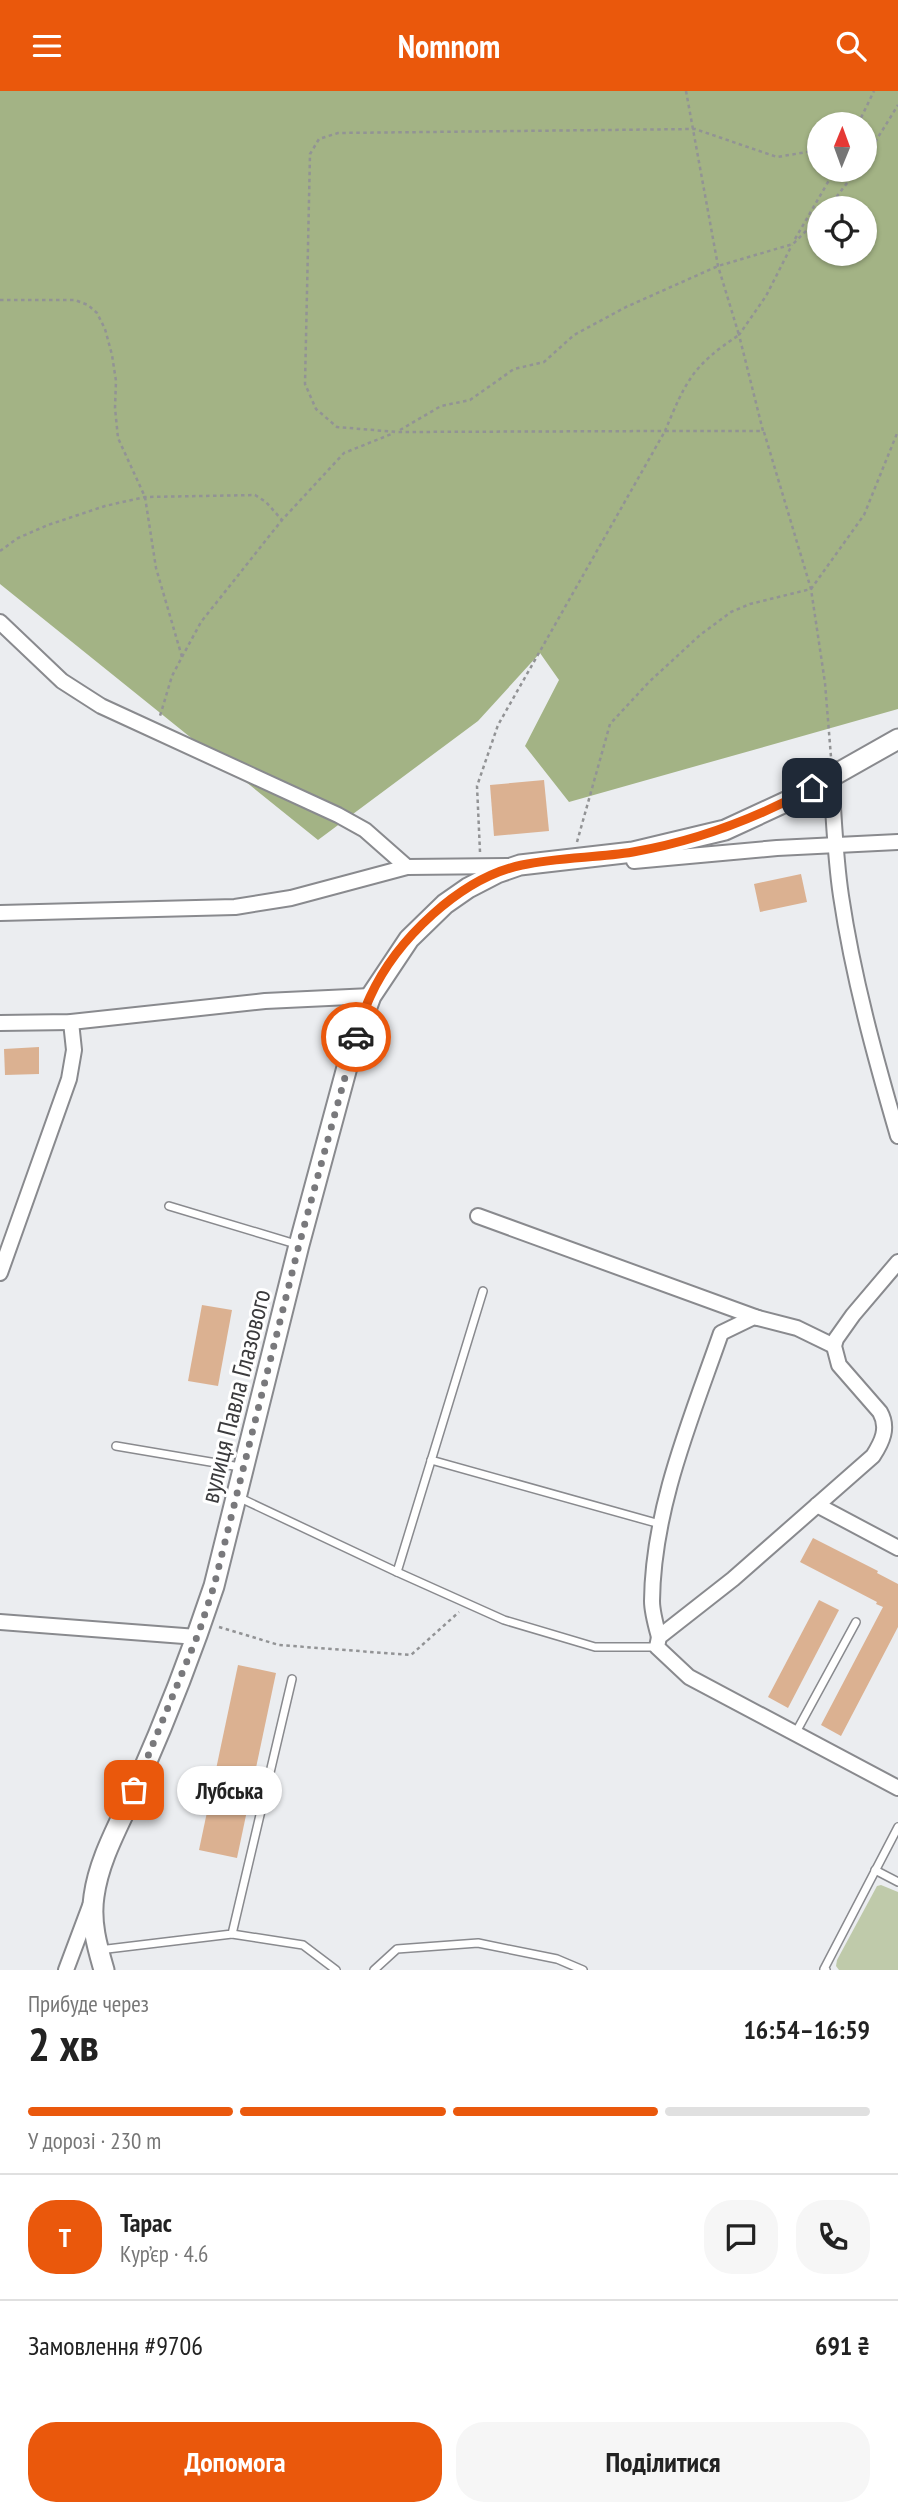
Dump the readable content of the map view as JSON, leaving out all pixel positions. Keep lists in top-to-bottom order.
{
  "streets": {
    "main road": ["вулиця Павла Глазового"]
  },
  "places": ["Лубська"],
  "north": "top",
  "page": {
    "header": "Nomnom",
    "bubble": "Лубська",
    "heading": ["2 хв", "Прибуде через", "16:54–16:59"],
    "panel": [
      "Тарас",
      "Кур’єр · 4.6",
      "Замовлення #9706",
      "691 ₴"
    ],
    "bar": "У дорозі · 230 m",
    "round": "Т",
    "buttons": ["Допомога", "Поділитися"]
  }
}
